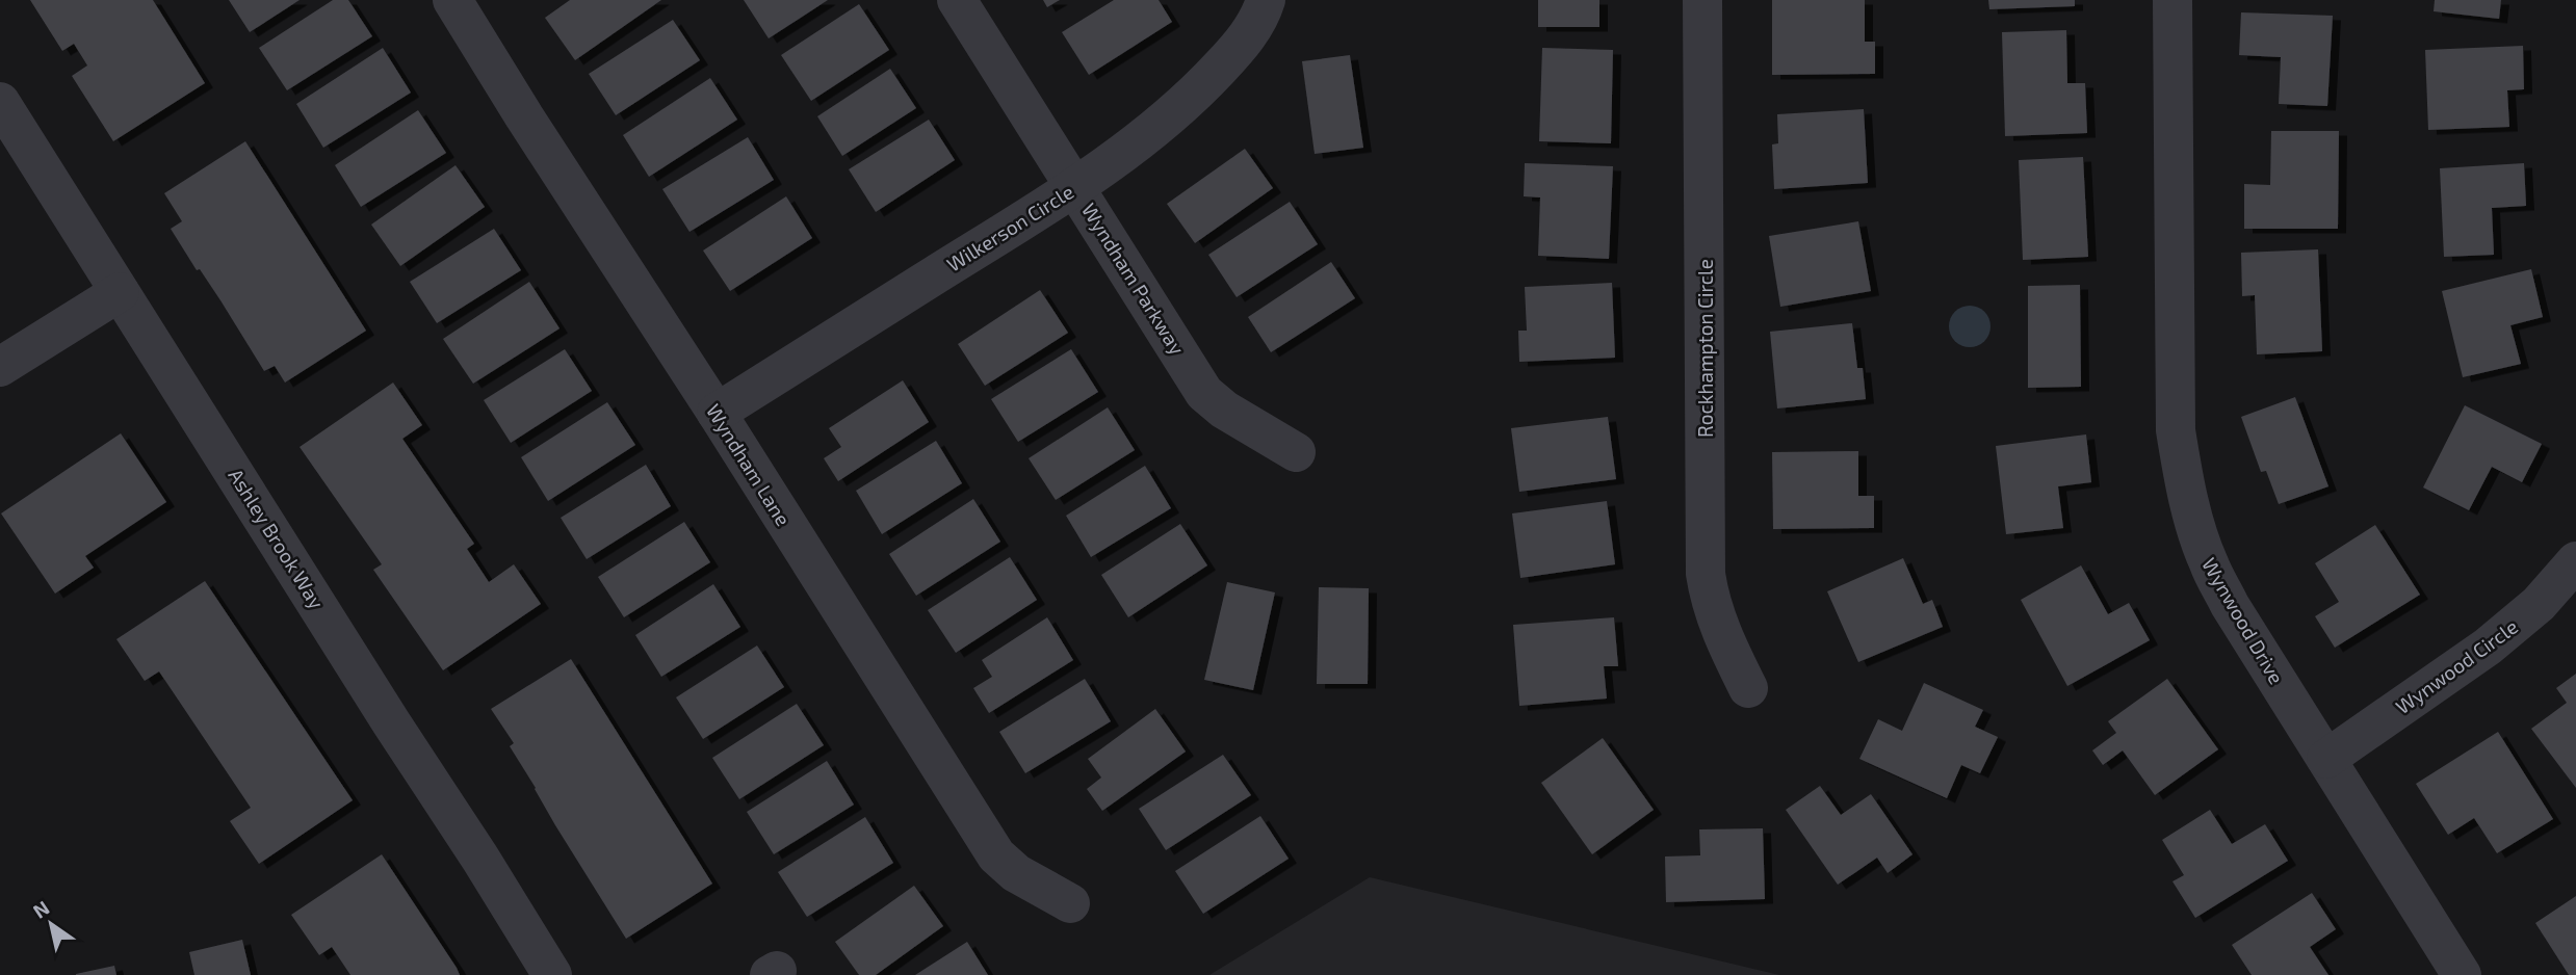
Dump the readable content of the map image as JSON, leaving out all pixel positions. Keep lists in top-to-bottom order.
{
  "streets": {
    "street": [
      "Wilkerson Circle",
      "Wyndham Parkway",
      "Rockhampton Circle",
      "Wyndham Lane",
      "Ashley Brook Way",
      "Wynwood Drive",
      "Wynwood Circle"
    ]
  },
  "crossings": [
    ["Wilkerson Circle", "Wyndham Parkway"],
    ["Wilkerson Circle", "Wyndham Lane"],
    ["Wynwood Drive", "Wynwood Circle"]
  ],
  "north": "top left"
}
